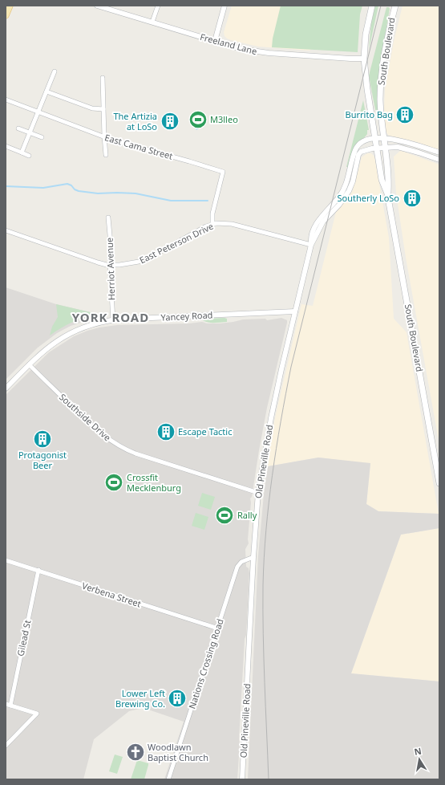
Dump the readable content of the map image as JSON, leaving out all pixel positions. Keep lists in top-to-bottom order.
{
  "streets": {
    "main road": ["South Boulevard"],
    "street": [
      "Freeland Lane",
      "East Cama Street",
      "East Peterson Drive",
      "Herriot Avenue",
      "Yancey Road",
      "Southside Drive",
      "Old Pineville Road",
      "Verbena Street",
      "Gilead St",
      "Nations Crossing Road"
    ]
  },
  "crossings": [
    ["Freeland Lane", "South Boulevard"],
    ["South Boulevard", "Old Pineville Road"],
    ["East Cama Street", "East Peterson Drive"],
    ["East Peterson Drive", "Herriot Avenue"],
    ["East Peterson Drive", "Old Pineville Road"],
    ["Herriot Avenue", "Yancey Road"],
    ["Yancey Road", "Southside Drive"],
    ["Yancey Road", "Old Pineville Road"],
    ["Southside Drive", "Old Pineville Road"],
    ["Old Pineville Road", "Nations Crossing Road"],
    ["Verbena Street", "Gilead St"],
    ["Verbena Street", "Nations Crossing Road"]
  ],
  "districts": ["YORK ROAD"],
  "places": {
    "building": [
      "Burrito Bag",
      "The Artizia at LoSo",
      "Southerly LoSo",
      "Escape Tactic",
      "Protagonist Beer",
      "Lower Left Brewing Co."
    ],
    "sports": ["M3lleo", "Crossfit Mecklenburg", "Rally"],
    "church": ["Woodlawn Baptist Church"]
  },
  "north": "top"
}
